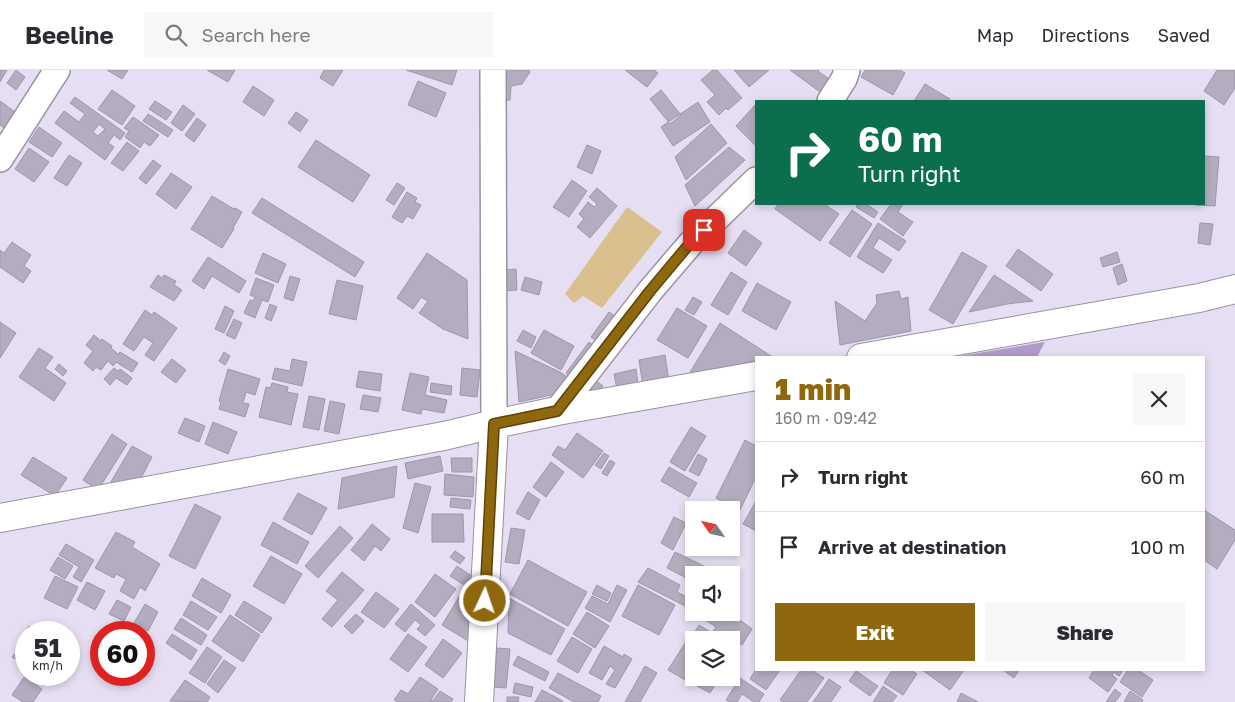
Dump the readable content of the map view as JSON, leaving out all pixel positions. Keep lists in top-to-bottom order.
{
  "north": "top left",
  "page": {
    "header": "Beeline",
    "search": "Search here",
    "nav": ["Map", "Directions", "Saved"],
    "turn": ["60 m", "Turn right"],
    "heading": ["1 min", "160 m · 09:42"],
    "list": [
      {
        "name": "Turn right",
        "value": "60 m"
      },
      {
        "name": "Arrive at destination",
        "value": "100 m"
      }
    ],
    "buttons": ["Exit", "Share"],
    "speed": "51 km/h",
    "limit": "60"
  }
}
